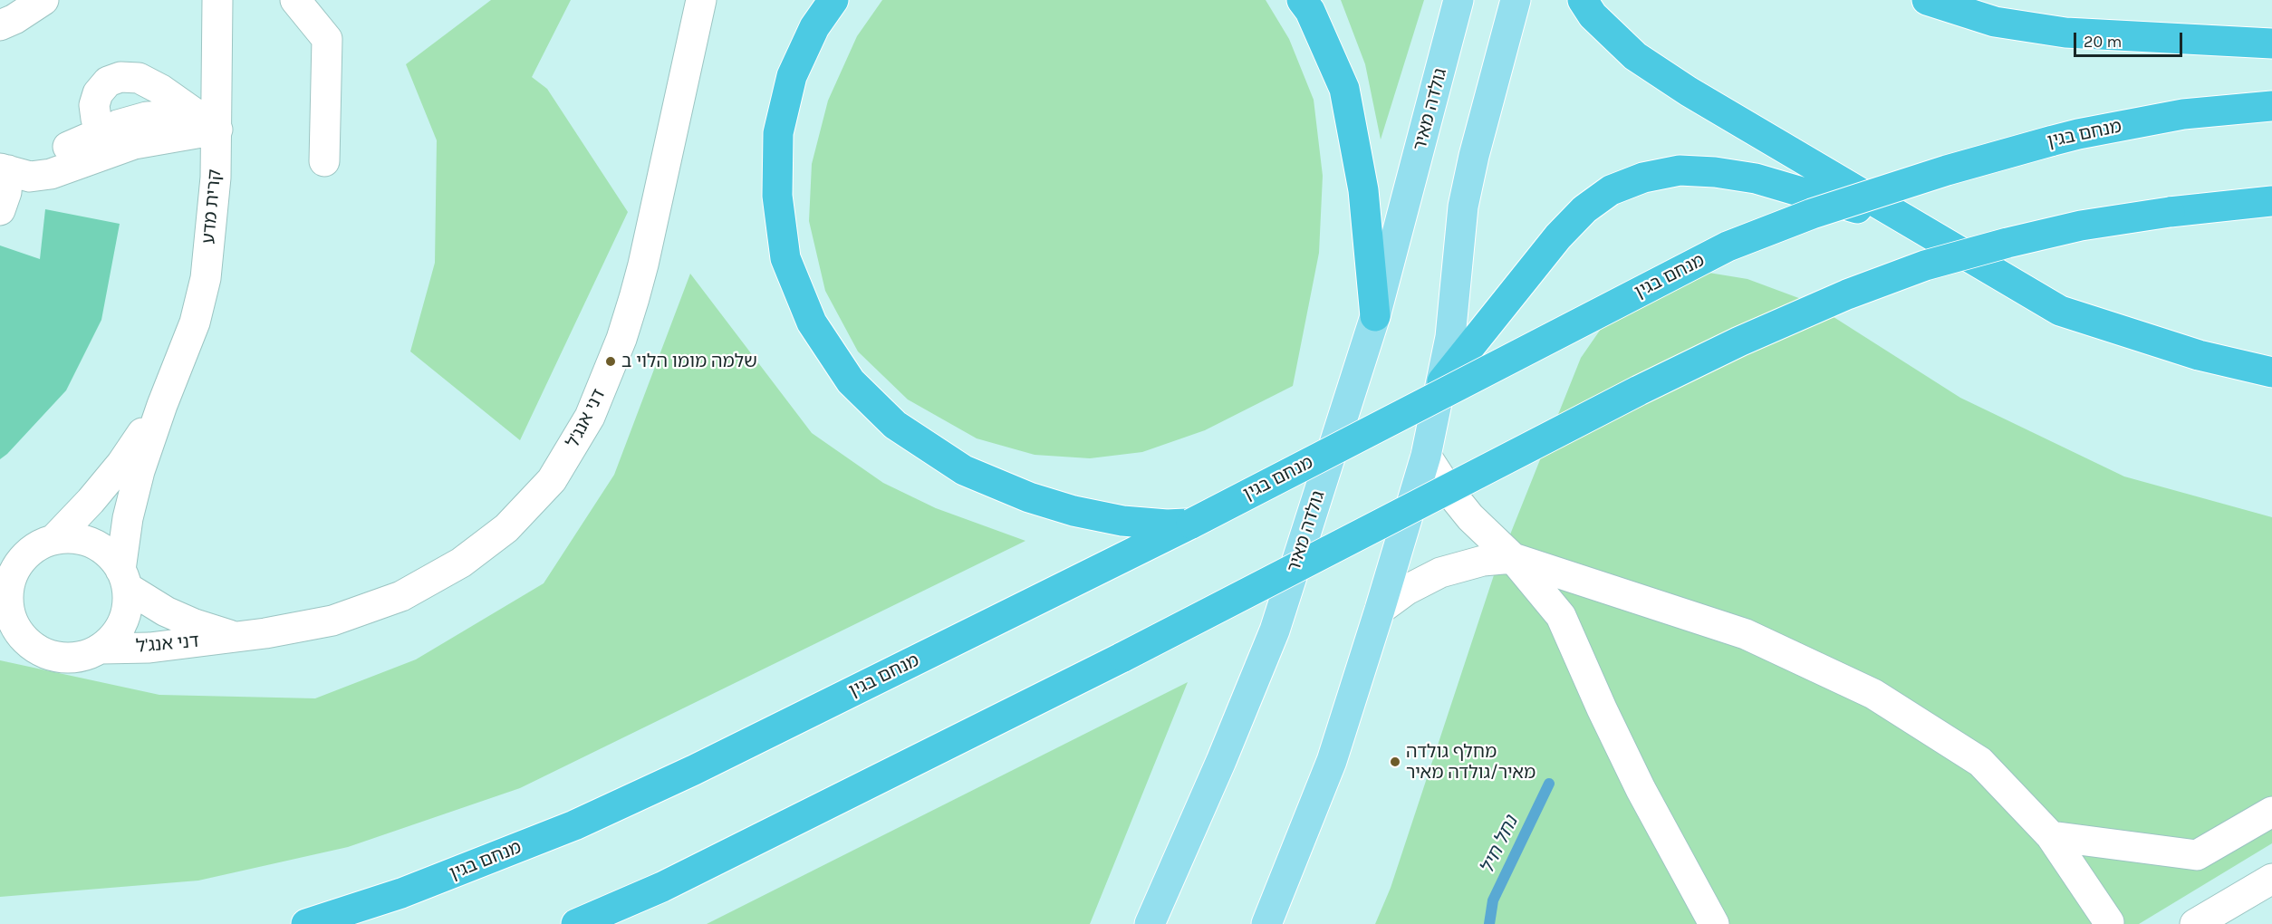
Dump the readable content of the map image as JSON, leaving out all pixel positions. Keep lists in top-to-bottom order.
{
  "streets": {
    "highway": ["מנחם בגין"],
    "main road": ["גולדה מאיר"],
    "street": ["קרית מדע", "דני אנג'ל"]
  },
  "crossings": [
    ["קרית מדע", "דני אנג'ל"]
  ],
  "water": ["נחל חיל"],
  "places": ["שלמה מומו הלוי ב", "מחלף גולדה מאיר/גולדה מאיר"],
  "scale_bar": "20 m"
}
